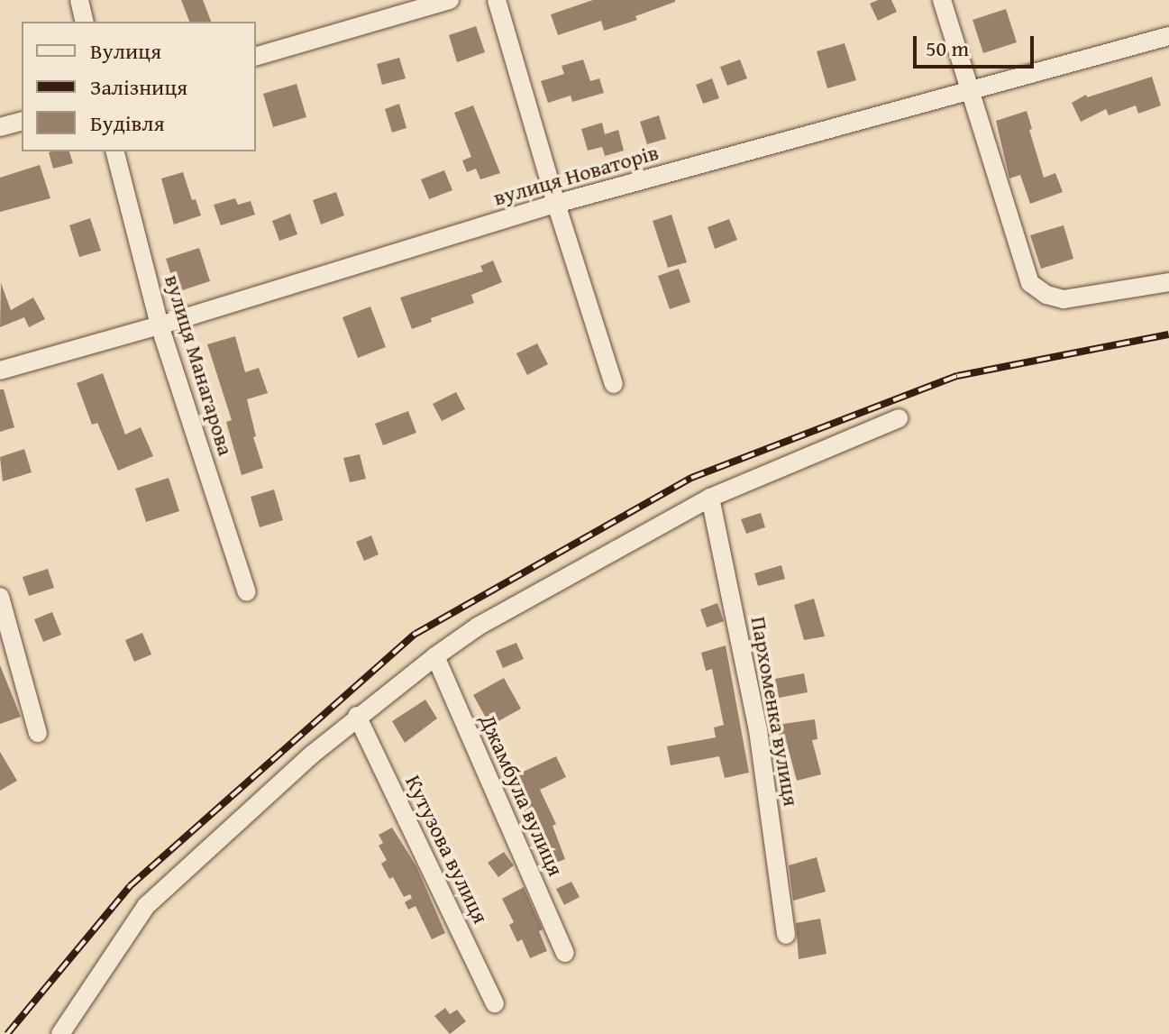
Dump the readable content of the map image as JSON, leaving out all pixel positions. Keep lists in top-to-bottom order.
{
  "streets": {
    "street": [
      "вулиця Новаторів",
      "вулиця Манагарова",
      "Пархоменка вулиця",
      "Джамбула вулиця",
      "Кутузова вулиця"
    ]
  },
  "crossings": [
    ["вулиця Новаторів", "вулиця Манагарова"]
  ],
  "legend": ["Вулиця", "Залізниця", "Будівля"],
  "scale_bar": "50 m"
}
